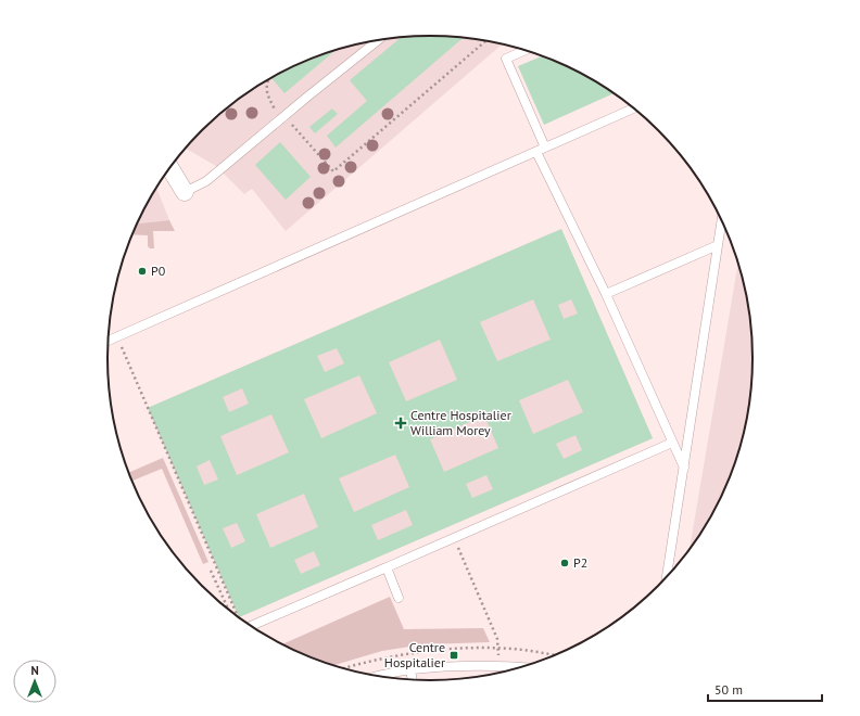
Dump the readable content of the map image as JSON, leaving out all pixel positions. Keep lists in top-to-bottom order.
{
  "places": {
    "other": ["P0", "P2"],
    "health": ["Centre Hospitalier William Morey"],
    "transit": ["Centre Hospitalier"]
  },
  "scale_bar": "50 m",
  "north": "top"
}
